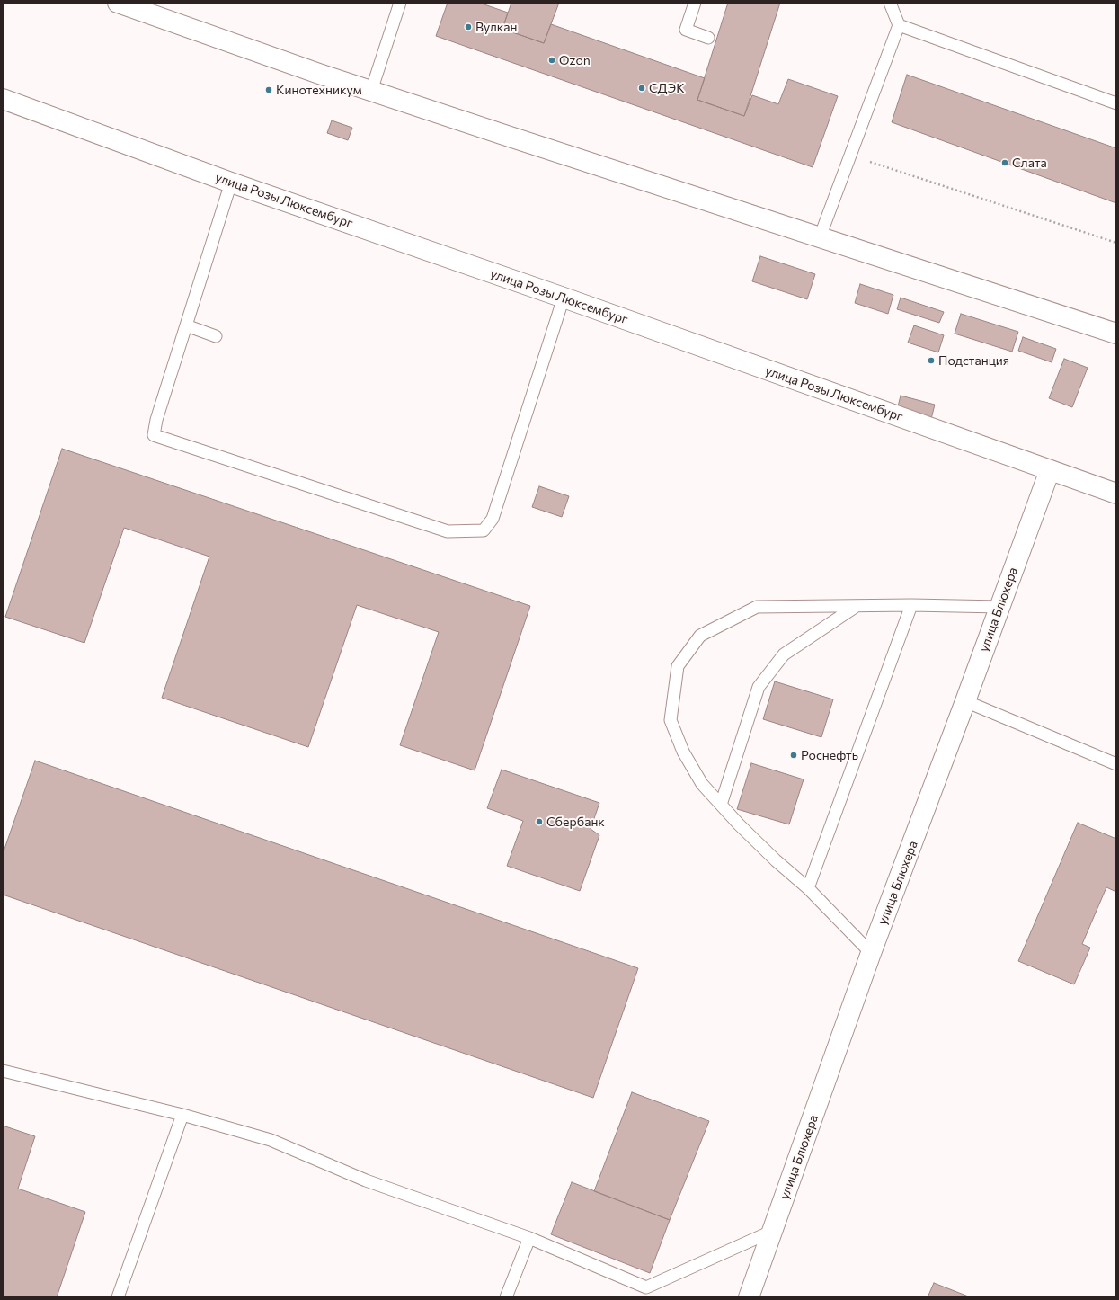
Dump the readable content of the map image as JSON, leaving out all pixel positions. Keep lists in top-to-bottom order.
{
  "streets": {
    "street": ["улица Розы Люксембург", "улица Блюхера"]
  },
  "crossings": [
    ["улица Розы Люксембург", "улица Блюхера"]
  ],
  "places": [
    "Вулкан",
    "Ozon",
    "СДЭК",
    "Кинотехникум",
    "Слата",
    "Подстанция",
    "Роснефть",
    "Сбербанк"
  ]
}
